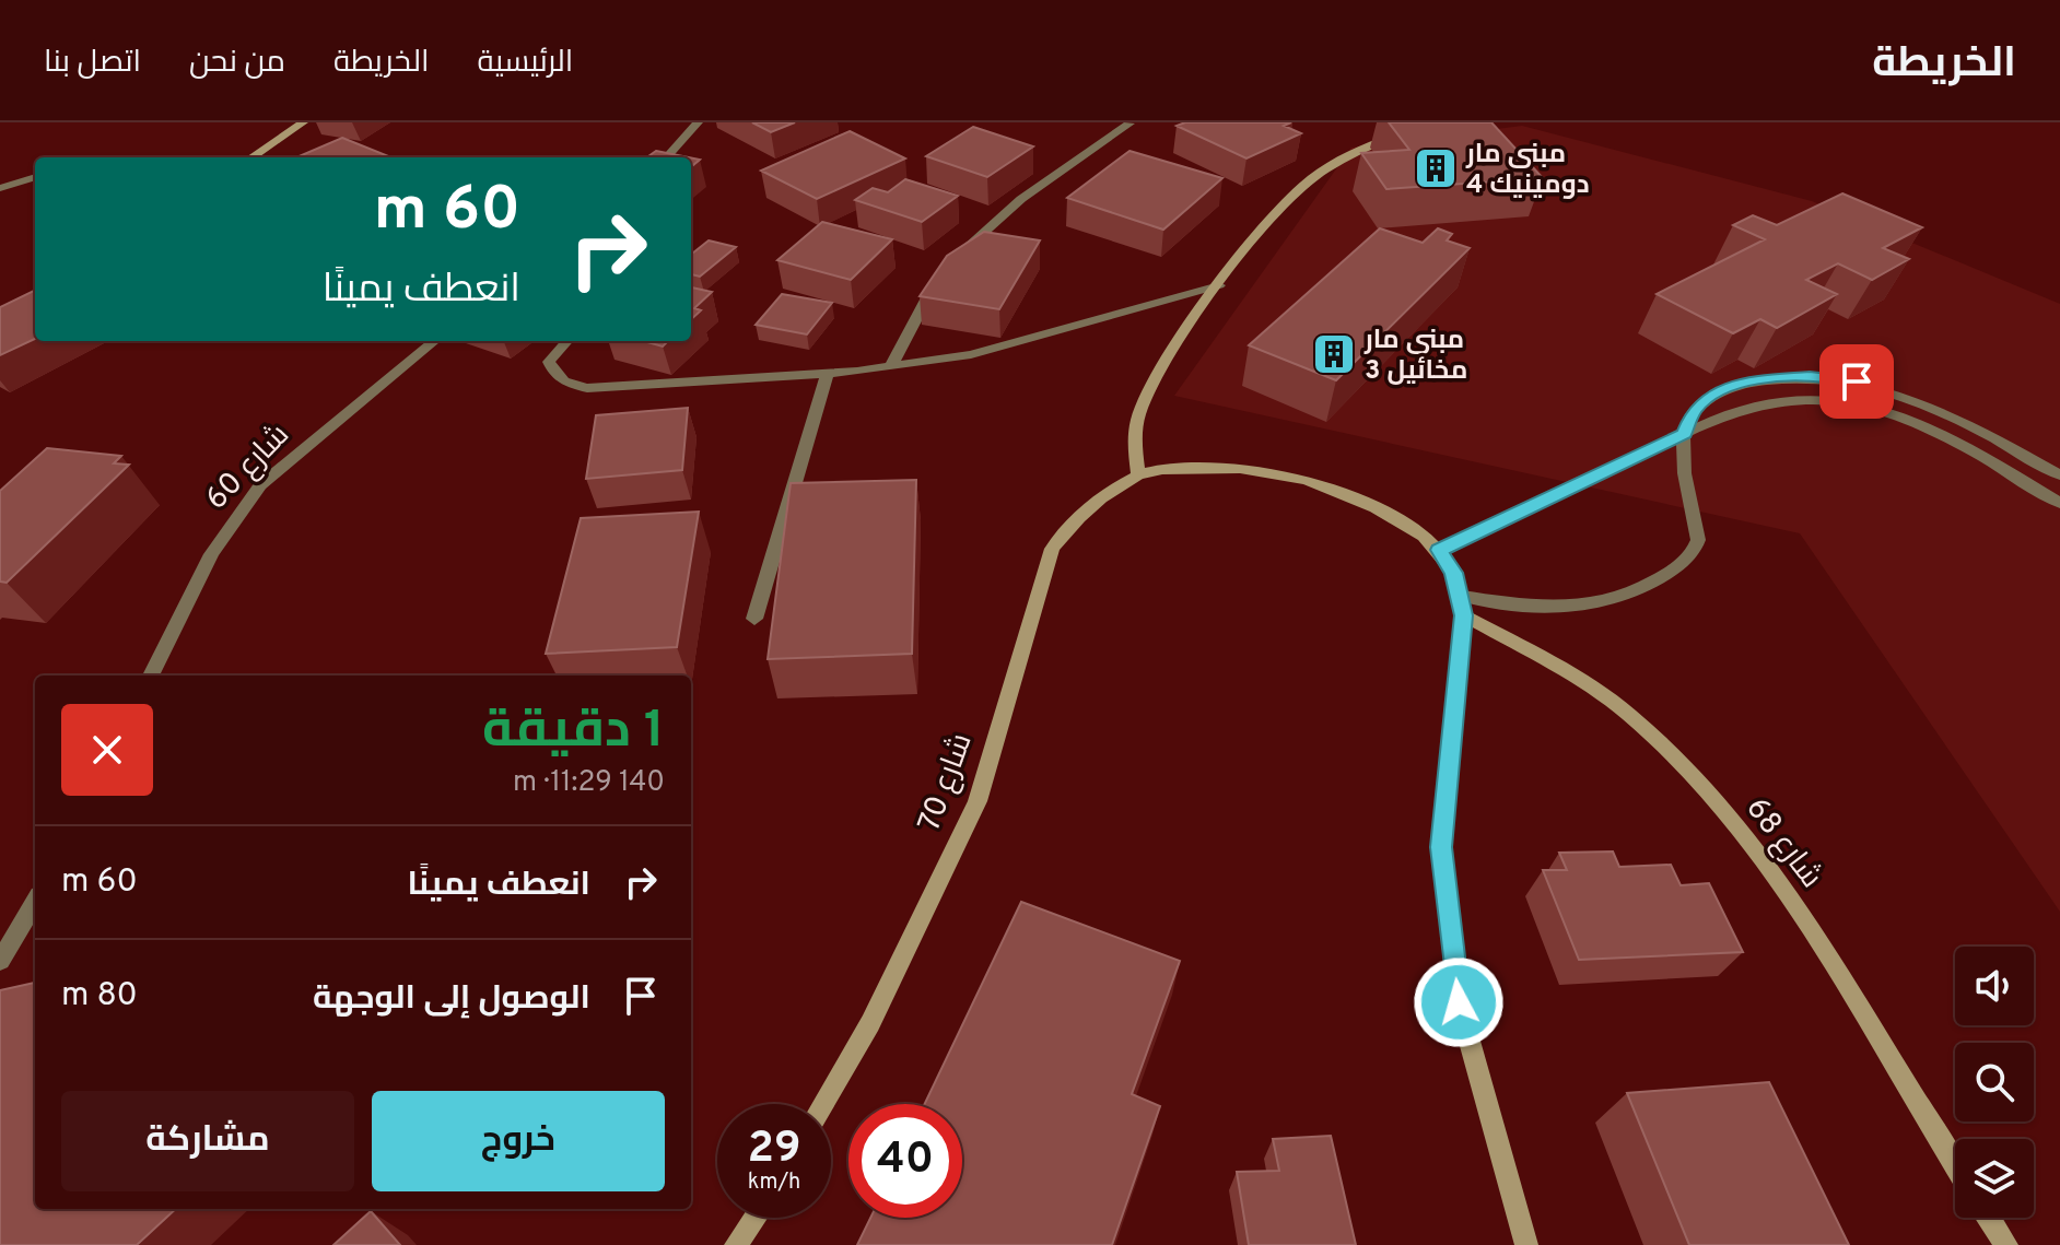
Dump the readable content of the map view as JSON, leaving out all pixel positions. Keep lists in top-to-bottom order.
{
  "streets": {
    "street": ["شارع 60", "شارع 70", "شارع 68"]
  },
  "places": {
    "building": ["مبنى مار دومينيك 4", "مبنى مار مخائيل 3"]
  },
  "page": {
    "header": "الخريطة",
    "nav": [
      "الرئيسية",
      "الخريطة",
      "من نحن",
      "اتصل بنا"
    ],
    "turn": ["60 m", "انعطف يمينًا"],
    "heading": ["1 دقيقة", "140 m · 11:29"],
    "list": [
      {
        "name": "انعطف يمينًا",
        "value": "60 m"
      },
      {
        "name": "الوصول إلى الوجهة",
        "value": "80 m"
      }
    ],
    "buttons": ["خروج", "مشاركة"],
    "speed": "29 km/h",
    "limit": "40"
  }
}
